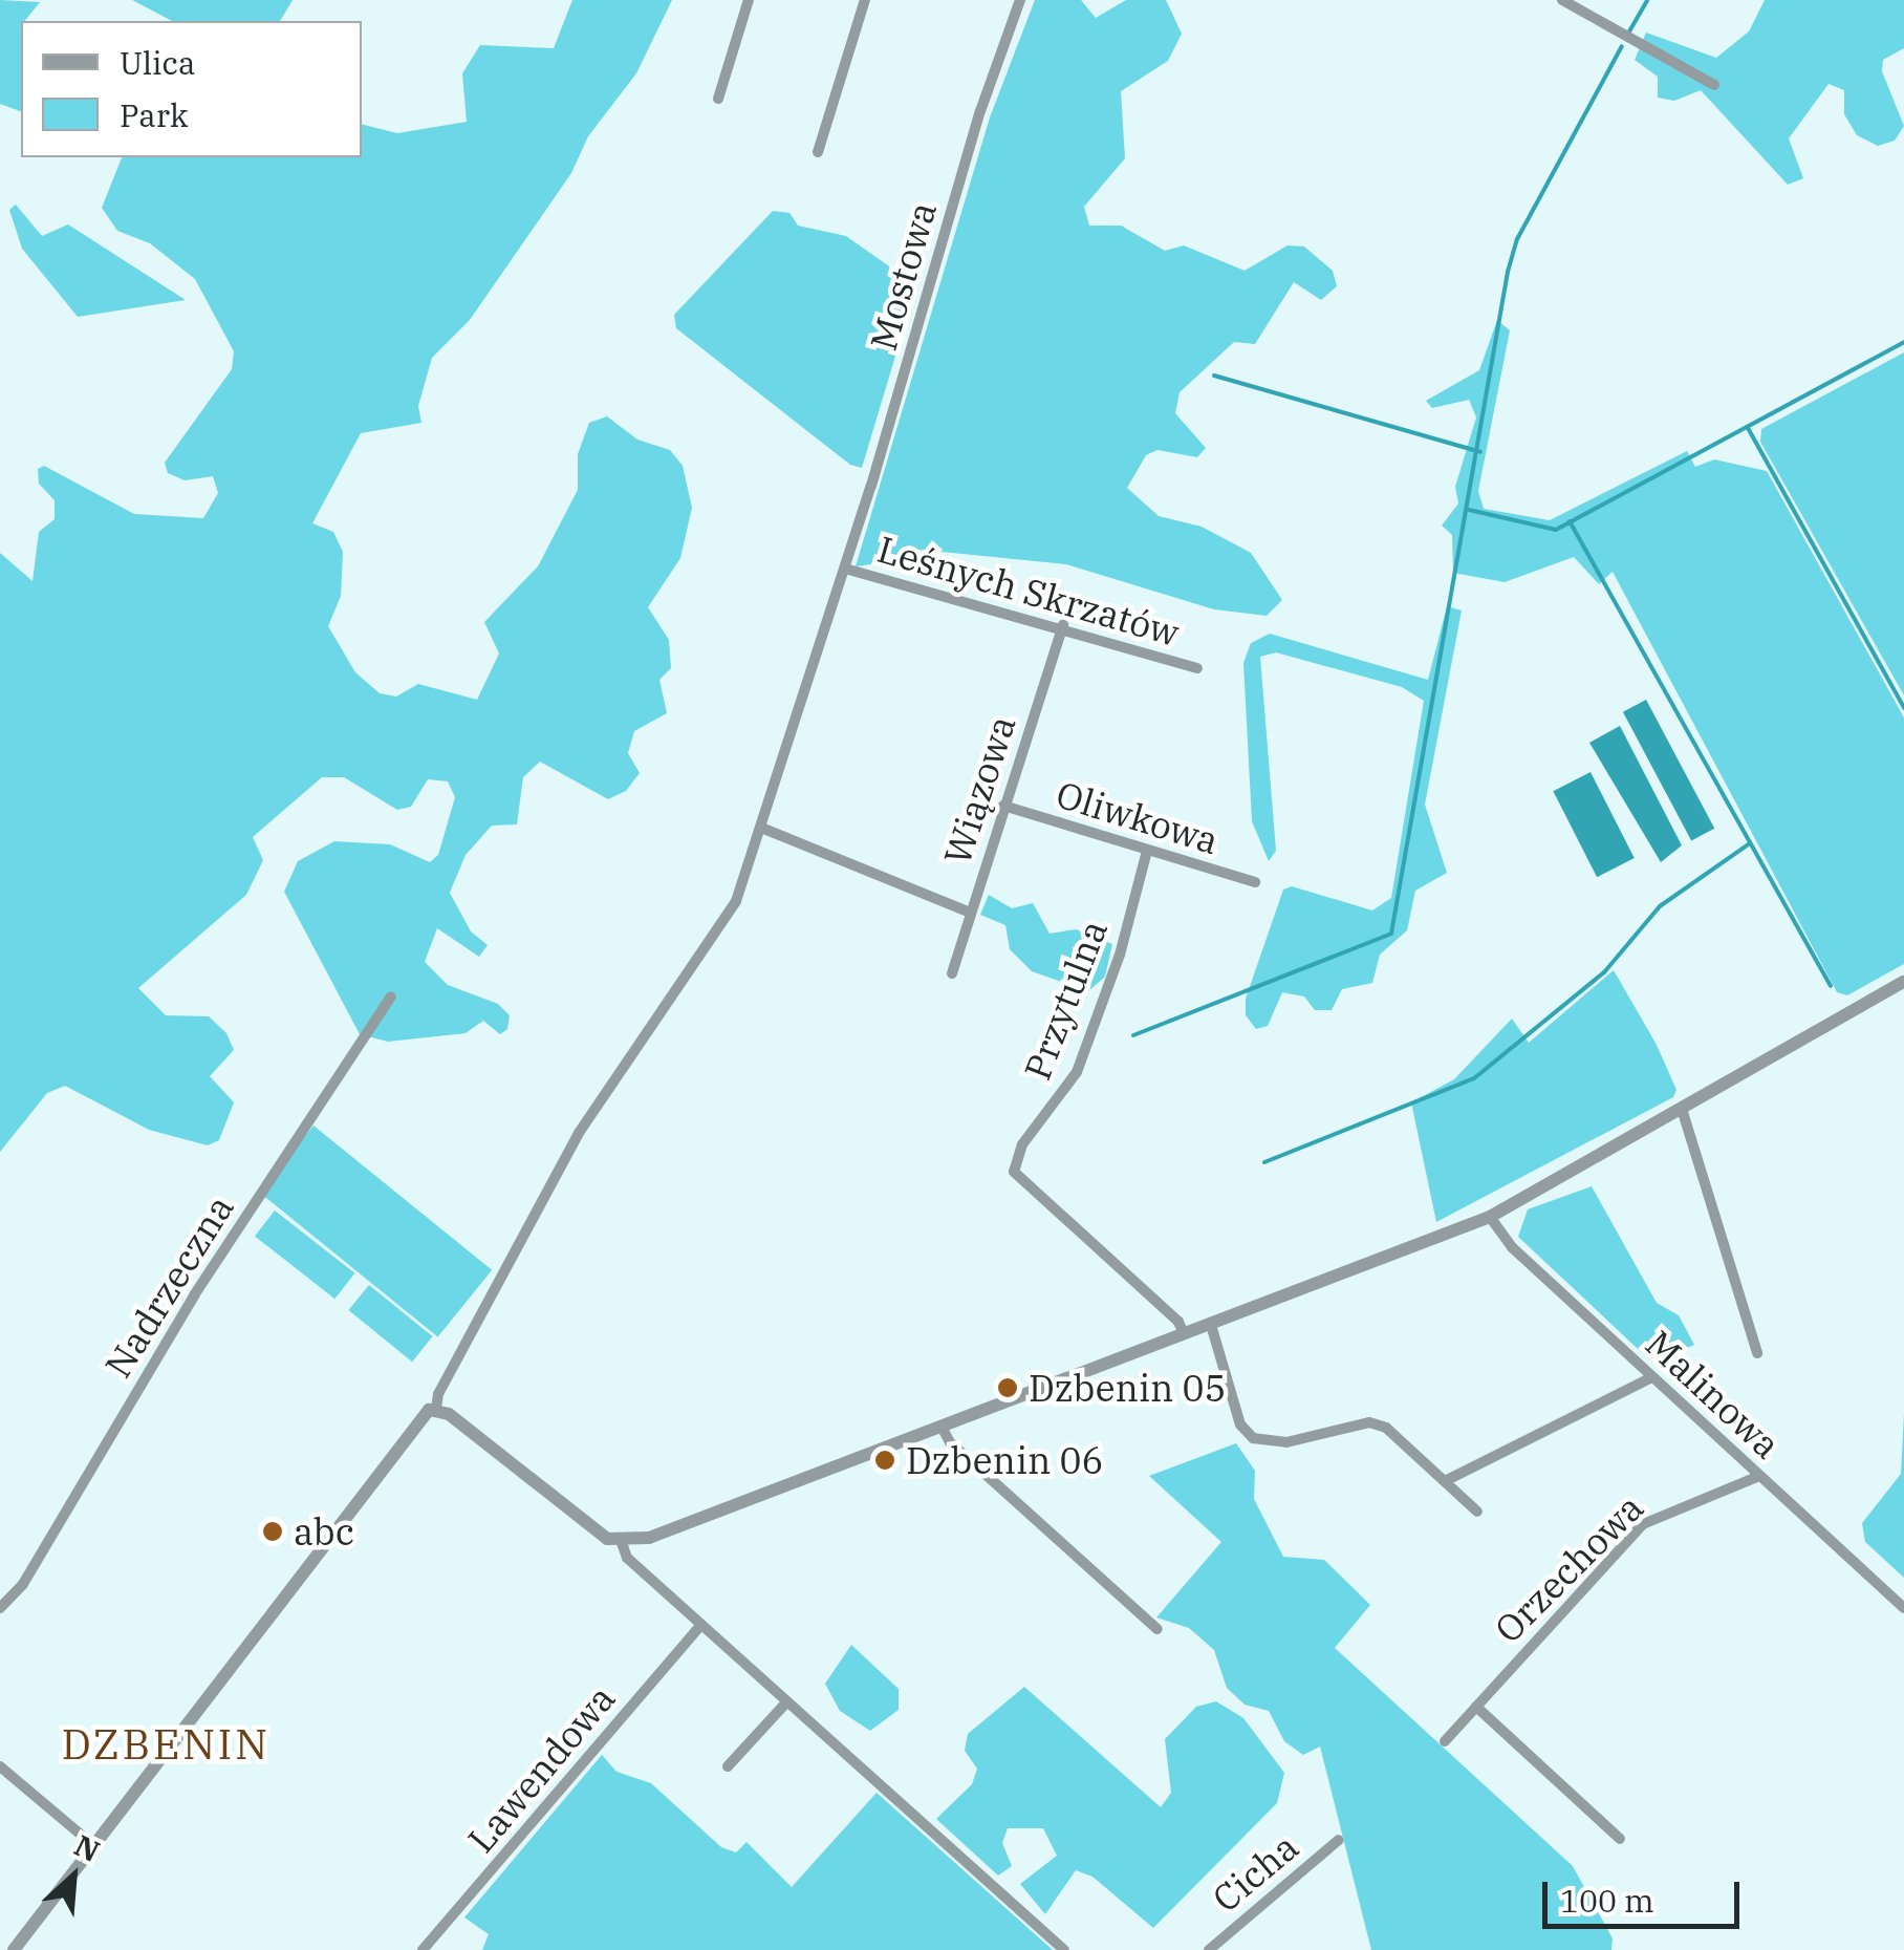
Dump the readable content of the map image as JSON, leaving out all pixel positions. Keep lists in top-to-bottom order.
{
  "streets": {
    "street": [
      "Mostowa",
      "Leśnych Skrzatów",
      "Wiązowa",
      "Oliwkowa",
      "Przytulna",
      "Nadrzeczna",
      "Malinowa",
      "Orzechowa",
      "Lawendowa",
      "Cicha"
    ]
  },
  "crossings": [
    ["Mostowa", "Leśnych Skrzatów"],
    ["Leśnych Skrzatów", "Wiązowa"],
    ["Wiązowa", "Oliwkowa"],
    ["Oliwkowa", "Przytulna"],
    ["Malinowa", "Orzechowa"]
  ],
  "districts": ["DZBENIN"],
  "places": ["Dzbenin 05", "Dzbenin 06", "abc"],
  "legend": ["Ulica", "Park"],
  "scale_bar": "100 m",
  "north": "top right"
}
